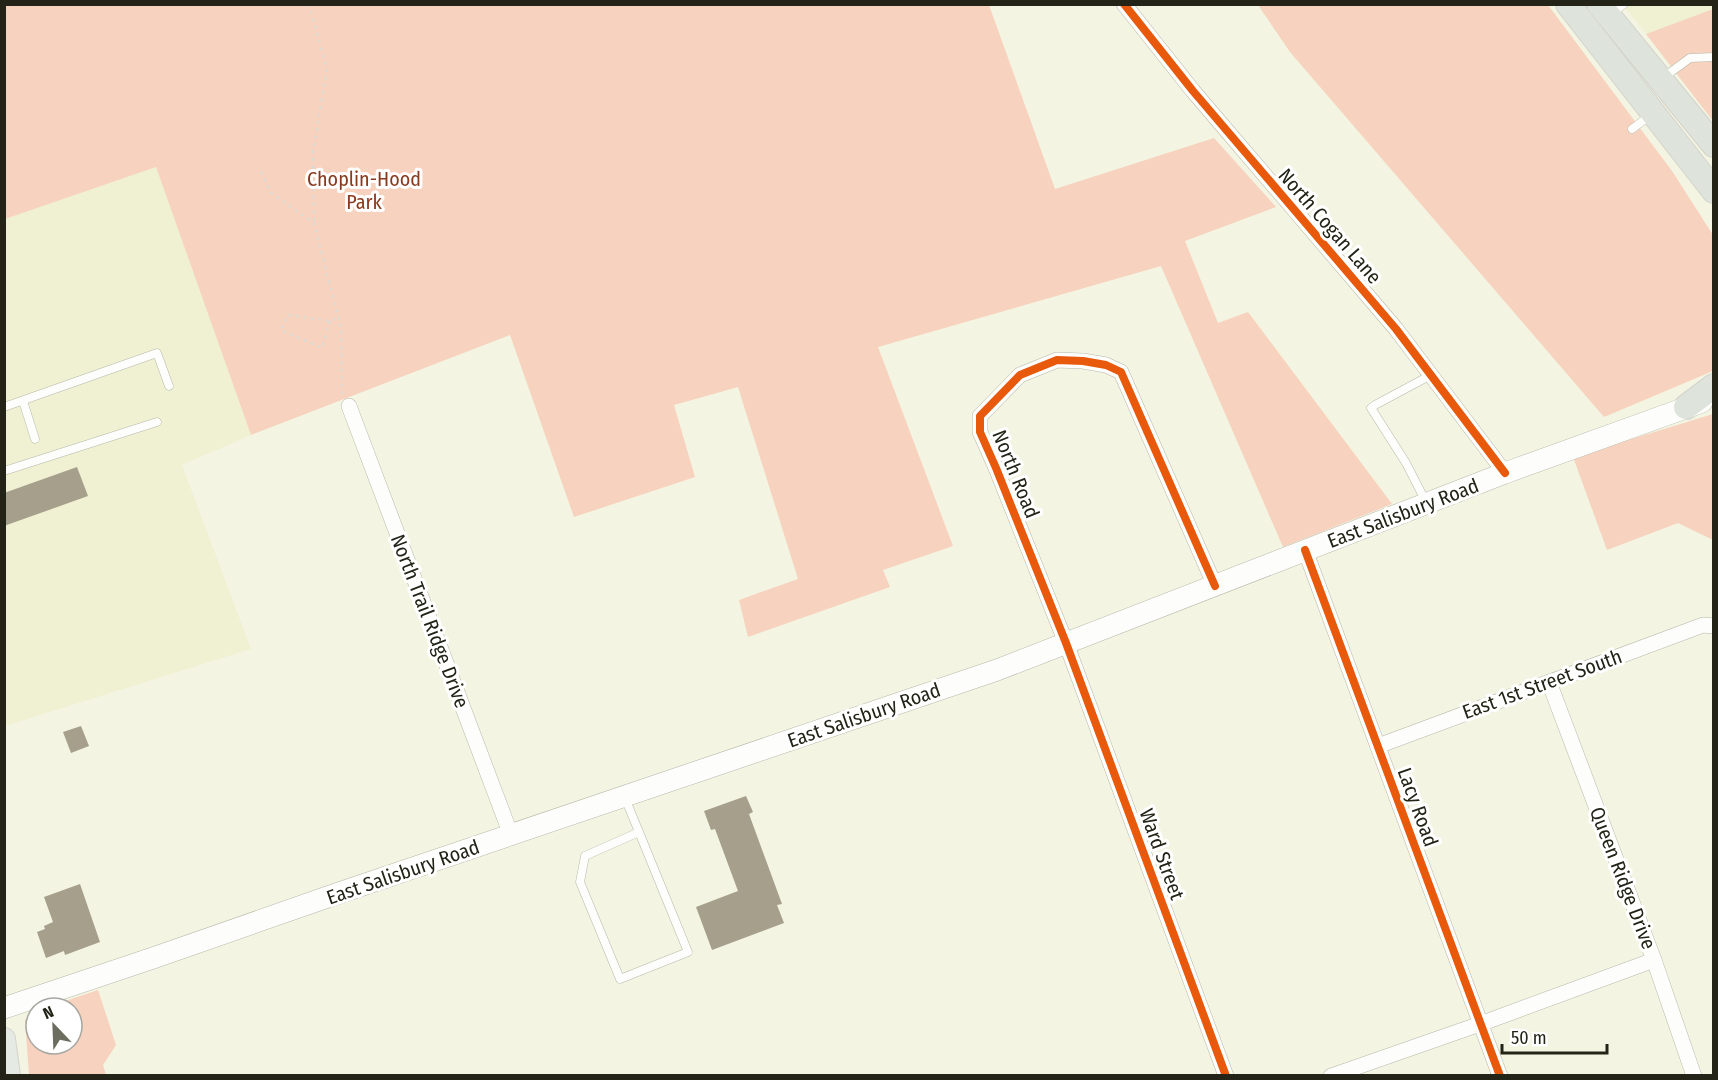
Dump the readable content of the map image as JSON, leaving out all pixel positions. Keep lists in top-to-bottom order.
{
  "streets": {
    "main road": ["East Salisbury Road"],
    "street": [
      "North Cogan Lane",
      "North Road",
      "North Trail Ridge Drive",
      "East 1st Street South",
      "Lacy Road",
      "Ward Street",
      "Queen Ridge Drive"
    ]
  },
  "crossings": [
    ["North Cogan Lane", "East Salisbury Road"],
    ["North Road", "East Salisbury Road"],
    ["North Road", "Ward Street"],
    ["East Salisbury Road", "North Trail Ridge Drive"],
    ["East Salisbury Road", "Lacy Road"],
    ["East Salisbury Road", "Ward Street"],
    ["East 1st Street South", "Lacy Road"],
    ["East 1st Street South", "Queen Ridge Drive"]
  ],
  "parks": ["Choplin-Hood Park"],
  "scale_bar": "50 m",
  "north": "top left"
}
